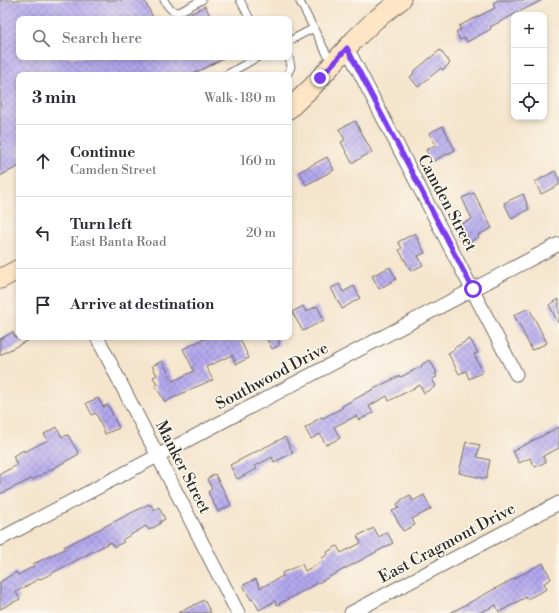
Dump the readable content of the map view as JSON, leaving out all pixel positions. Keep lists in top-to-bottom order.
{
  "streets": {
    "street": [
      "Camden Street",
      "Southwood Drive",
      "Manker Street",
      "East Cragmont Drive"
    ]
  },
  "crossings": [
    ["Camden Street", "Southwood Drive"],
    ["Southwood Drive", "Manker Street"]
  ],
  "page": {
    "map_buttons": ["+", "−"],
    "search": "Search here",
    "heading": ["3 min", "Walk · 180 m"],
    "list": [
      ["Continue", "Camden Street", "160 m"],
      ["Turn left", "East Banta Road", "20 m"],
      "Arrive at destination"
    ]
  }
}
